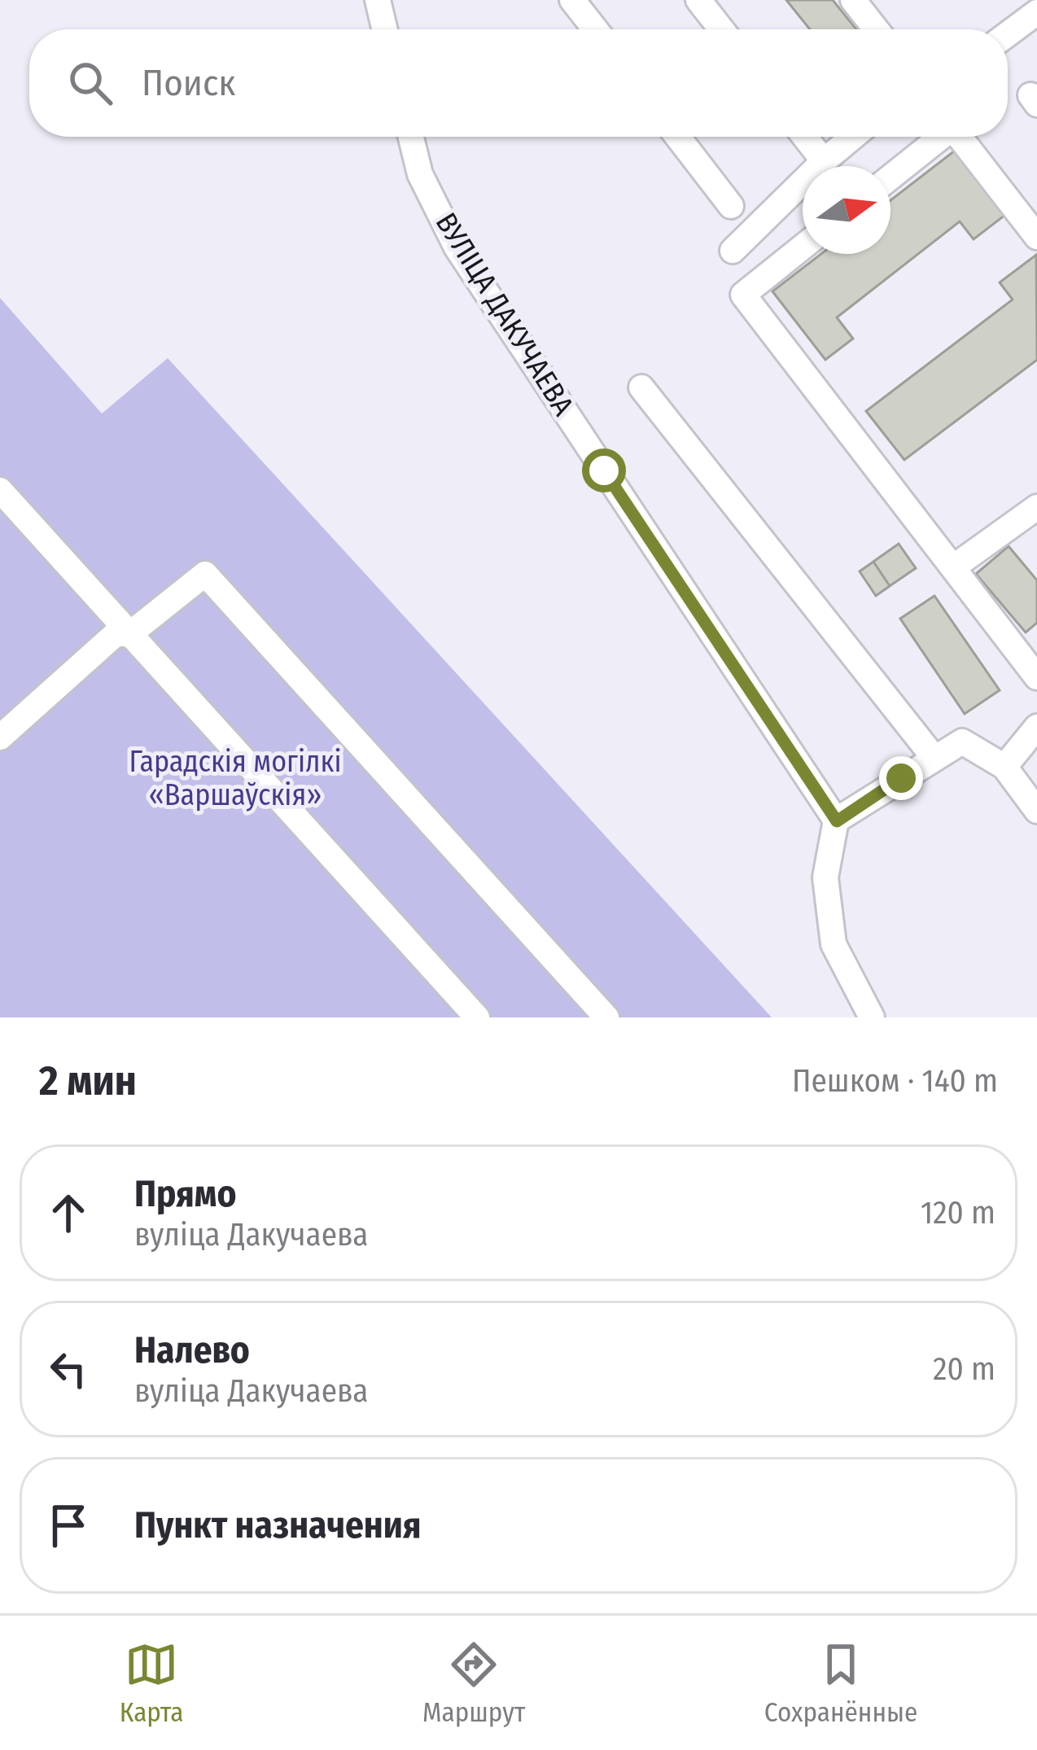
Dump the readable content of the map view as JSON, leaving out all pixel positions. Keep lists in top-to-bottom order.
{
  "streets": {
    "street": ["ВУЛІЦА ДАКУЧАЕВА"]
  },
  "parks": ["Гарадскія могілкі «Варшаўскія»"],
  "north": "right",
  "page": {
    "search": "Поиск",
    "heading": ["2 мин", "Пешком · 140 m"],
    "list": [
      ["Прямо", "вуліца Дакучаева", "120 m"],
      ["Налево", "вуліца Дакучаева", "20 m"],
      "Пункт назначения"
    ],
    "nav": ["Карта", "Маршрут", "Сохранённые"]
  }
}
